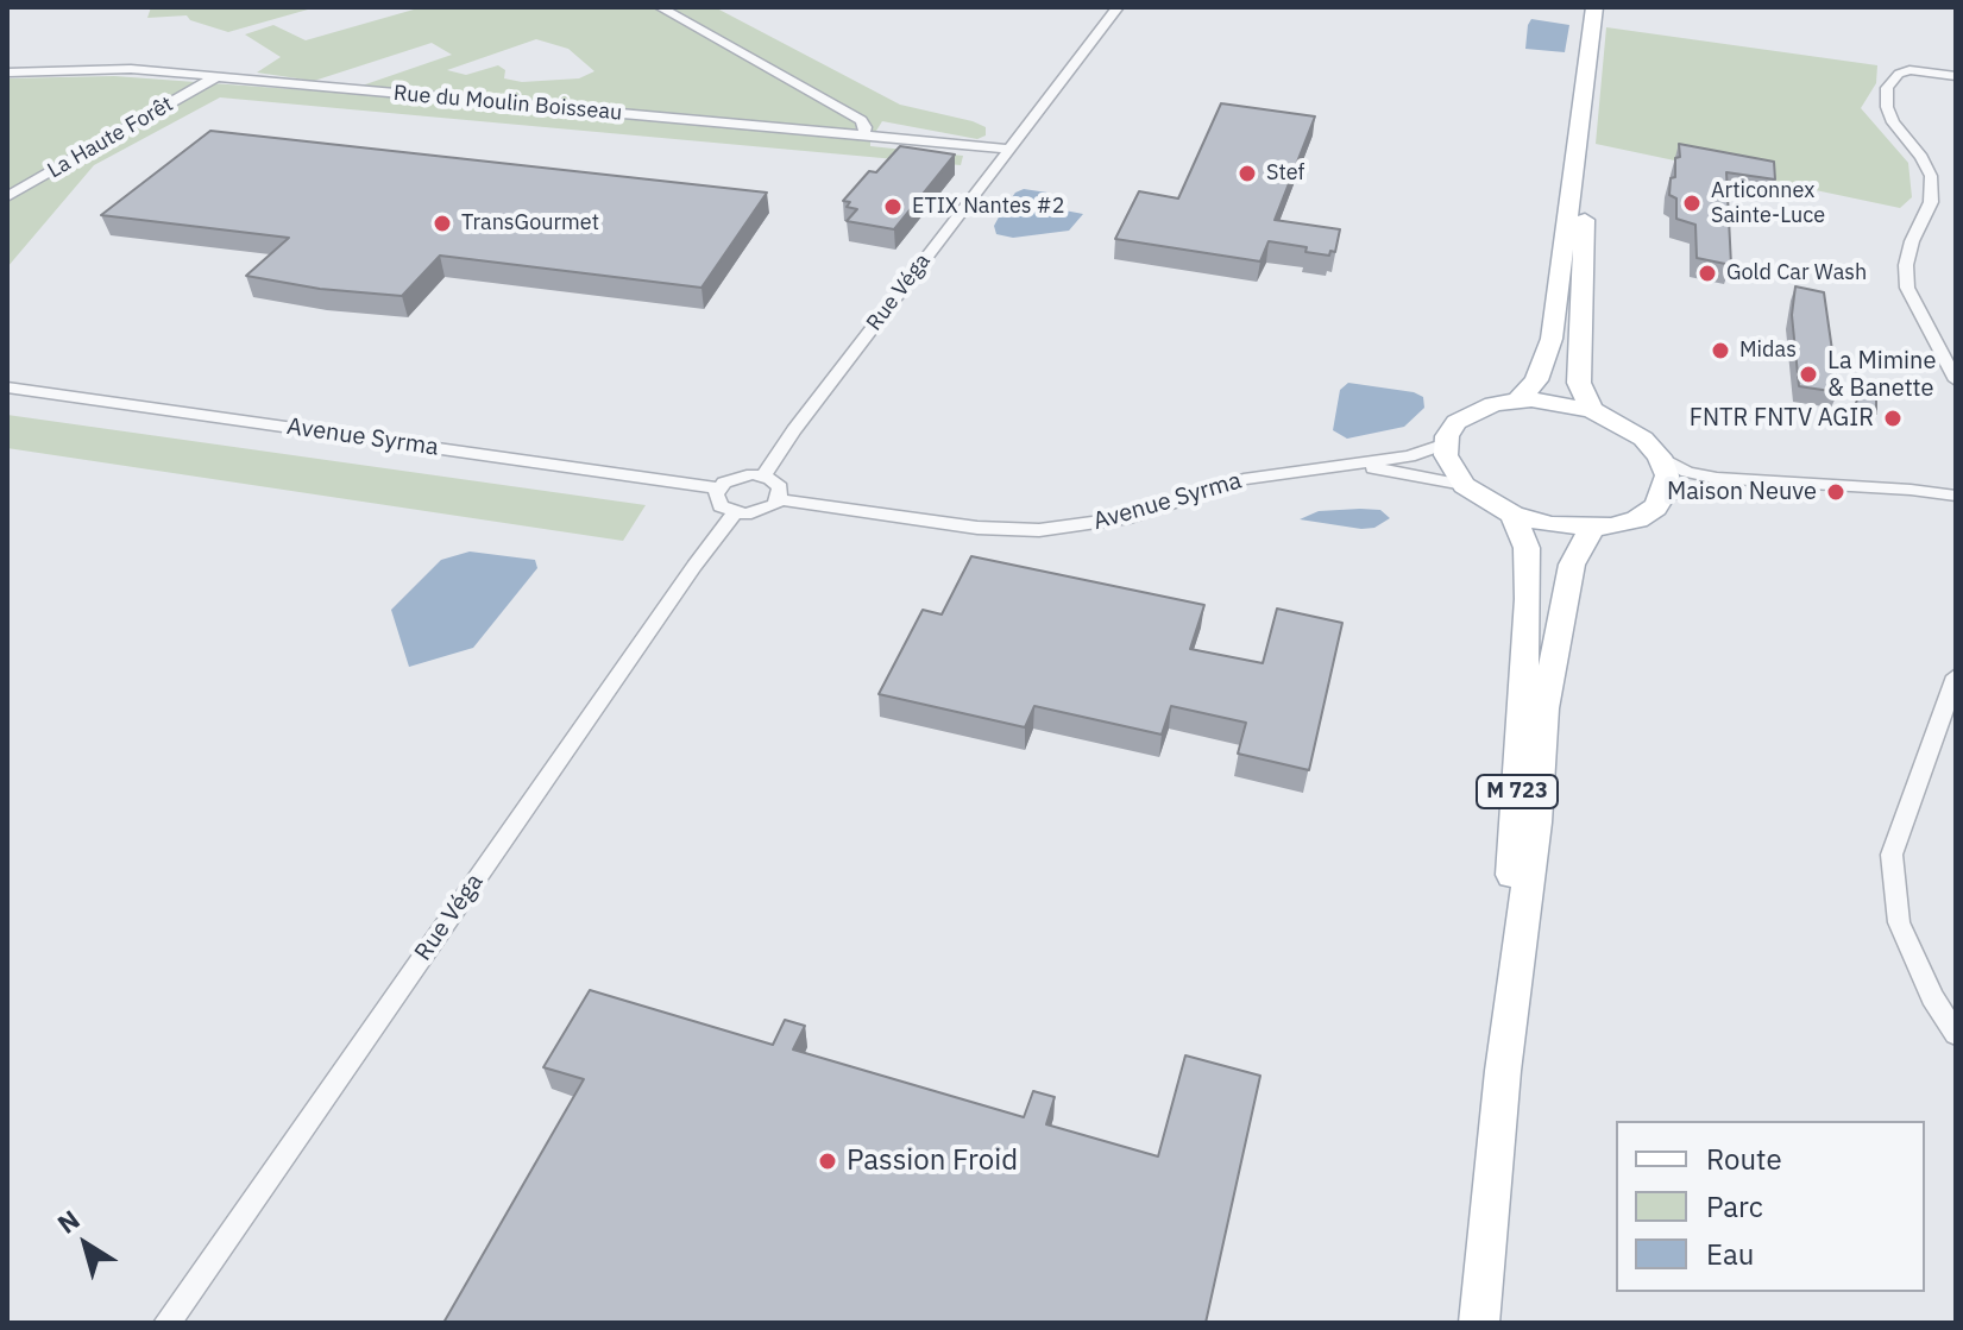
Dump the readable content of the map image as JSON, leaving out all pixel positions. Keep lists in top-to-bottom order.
{
  "streets": {
    "main road": ["M 723"],
    "street": [
      "Rue du Moulin Boisseau",
      "La Haute Forêt",
      "Rue Véga",
      "Avenue Syrma"
    ]
  },
  "crossings": [
    ["Rue du Moulin Boisseau", "La Haute Forêt"],
    ["Rue du Moulin Boisseau", "Rue Véga"],
    ["Rue Véga", "Avenue Syrma"],
    ["Avenue Syrma", "M 723"]
  ],
  "places": [
    "Stef",
    "Articonnex Sainte-Luce",
    "ETIX Nantes #2",
    "TransGourmet",
    "Gold Car Wash",
    "Midas",
    "La Mimine & Banette",
    "FNTR FNTV AGIR",
    "Maison Neuve",
    "Passion Froid"
  ],
  "legend": ["Route", "Parc", "Eau"],
  "north": "top left"
}
